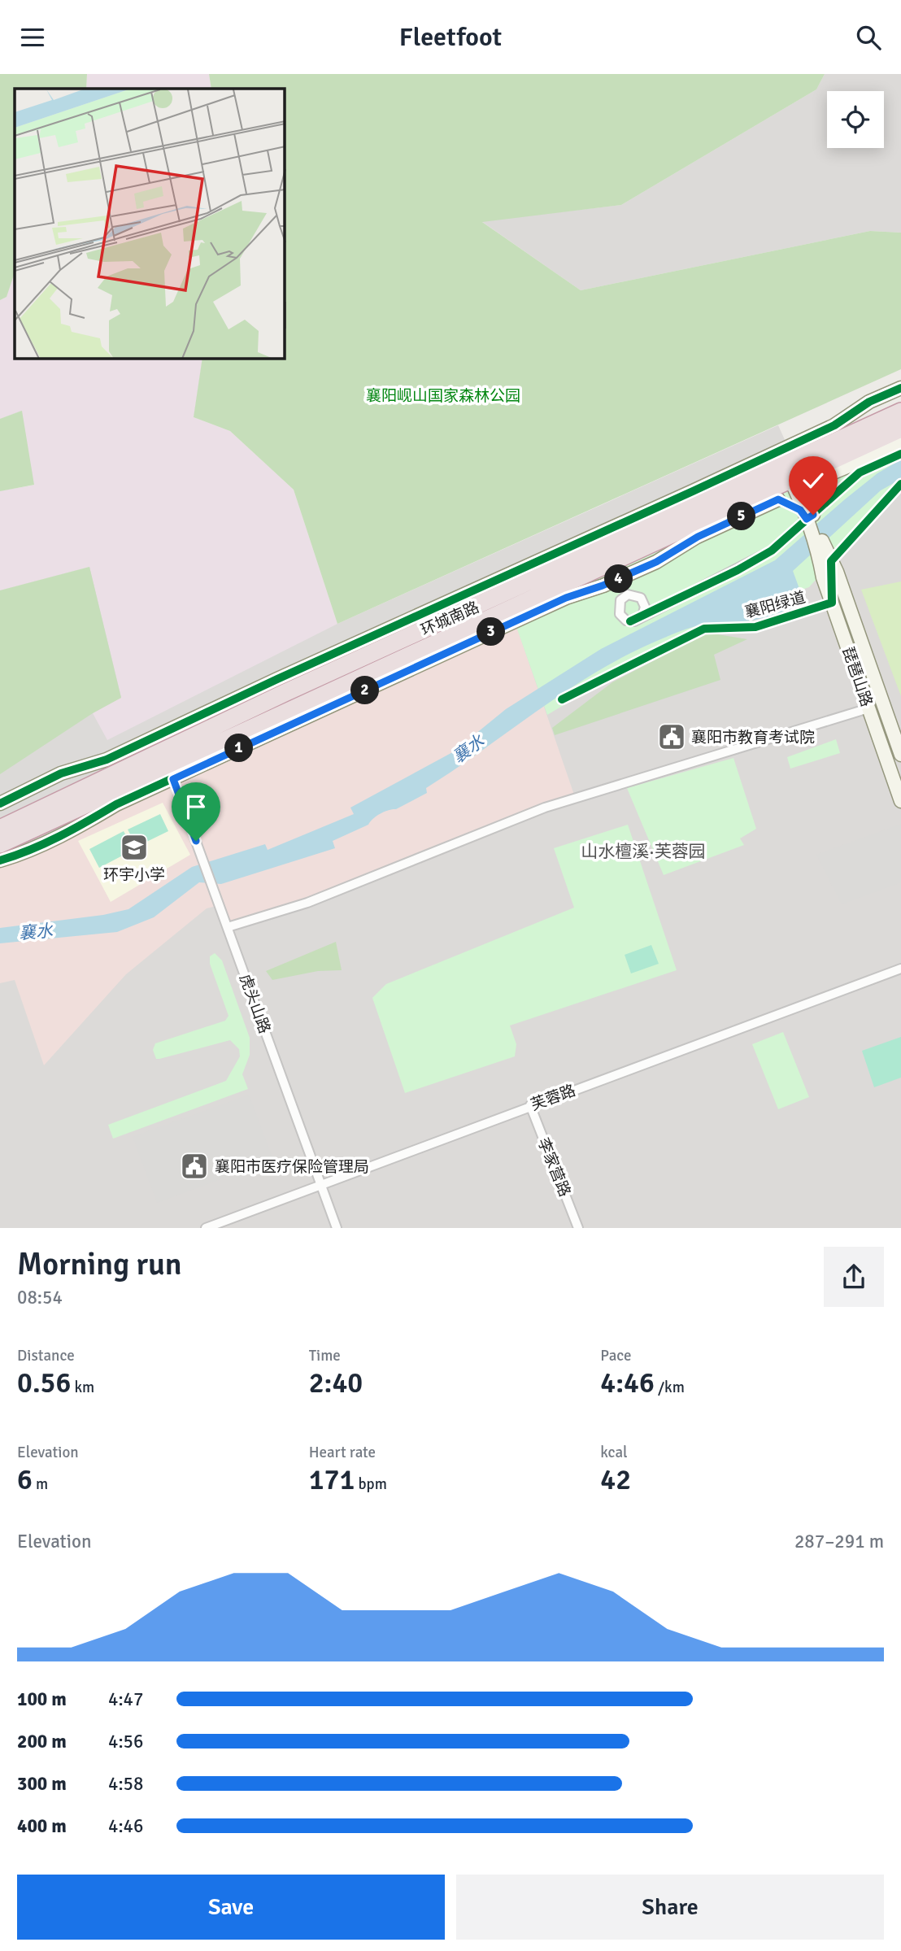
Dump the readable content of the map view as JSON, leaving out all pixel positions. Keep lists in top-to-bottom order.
{
  "streets": {
    "highway": ["环城南路"],
    "street": [
      "襄阳绿道",
      "琵琶山路",
      "虎头山路",
      "芙蓉路",
      "李家营路"
    ]
  },
  "crossings": [
    ["襄阳绿道", "琵琶山路"],
    ["环城南路", "虎头山路"],
    ["虎头山路", "芙蓉路"],
    ["芙蓉路", "李家营路"]
  ],
  "districts": ["山水檀溪·芙蓉园"],
  "water": ["襄水"],
  "parks": ["襄阳岘山国家森林公园"],
  "places": {
    "public building": ["襄阳市教育考试院", "襄阳市医疗保险管理局"],
    "school or university": ["环宇小学"]
  },
  "page": {
    "header": "Fleetfoot",
    "pins": [
      "5",
      "4",
      "3",
      "2",
      "1"
    ],
    "heading": ["Morning run", "08:54"],
    "stats": [
      ["Distance", "0.56 km"],
      ["Time", "2:40"],
      ["Pace", "4:46 /km"],
      ["Elevation", "6 m"],
      ["Heart rate", "171 bpm"],
      ["kcal", "42"]
    ],
    "chart": ["Elevation", "287–291 m"],
    "list": [
      {
        "name": "100 m",
        "note": "4:47"
      },
      {
        "name": "200 m",
        "note": "4:56"
      },
      {
        "name": "300 m",
        "note": "4:58"
      },
      {
        "name": "400 m",
        "note": "4:46"
      }
    ],
    "buttons": ["Save", "Share"]
  }
}
